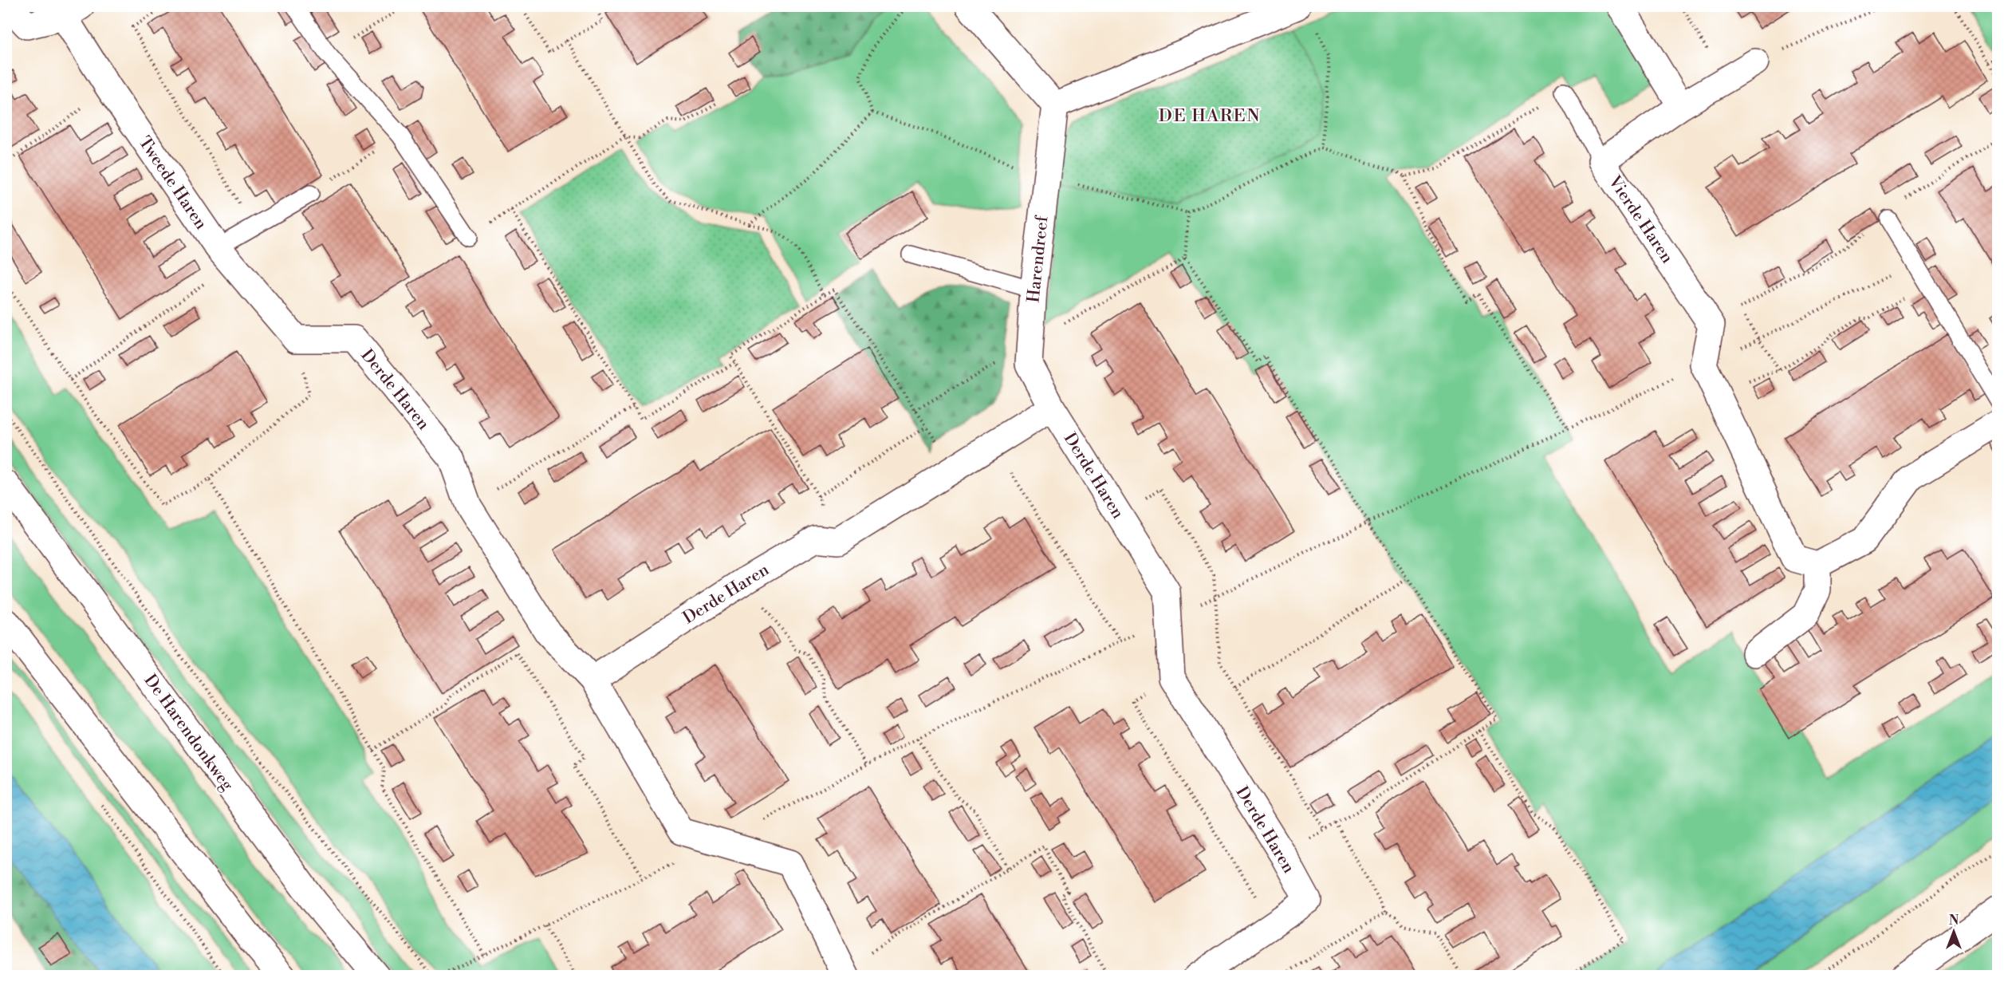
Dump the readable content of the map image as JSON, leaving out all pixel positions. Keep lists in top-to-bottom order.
{
  "streets": {
    "street": [
      "Tweede Haren",
      "Vierde Haren",
      "Harendreef",
      "Derde Haren",
      "De Harendonkweg"
    ]
  },
  "crossings": [
    ["Tweede Haren", "Derde Haren"],
    ["Harendreef", "Derde Haren"]
  ],
  "districts": ["DE HAREN"],
  "north": "top"
}
